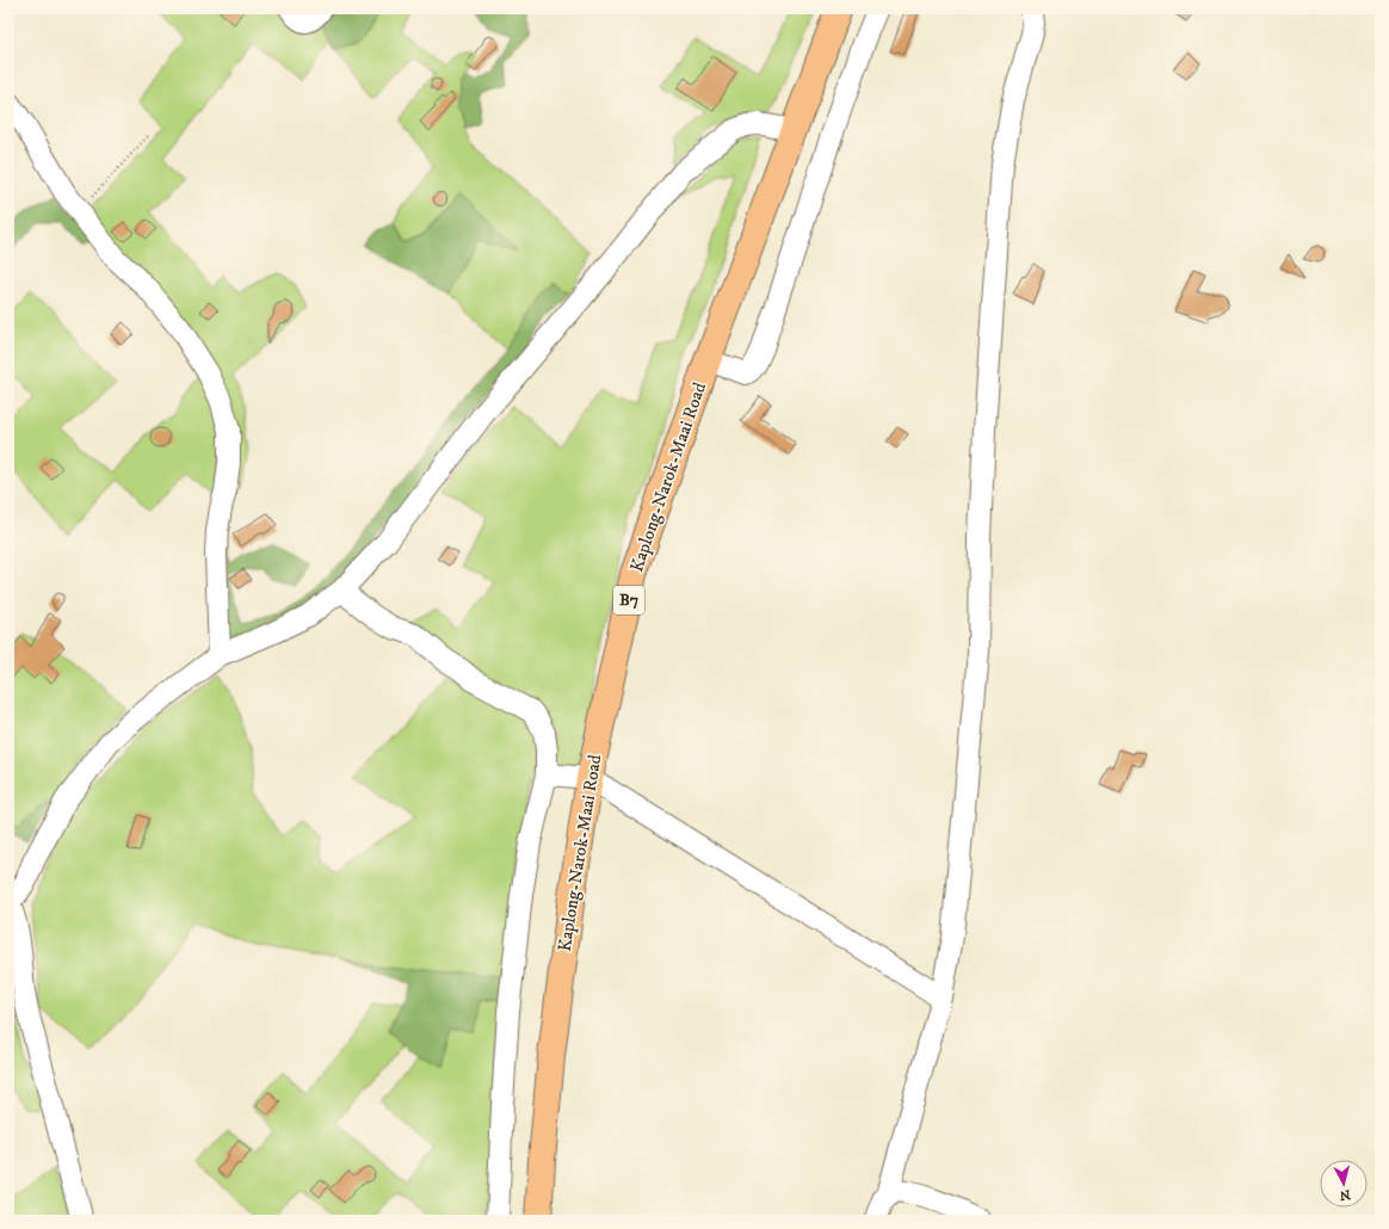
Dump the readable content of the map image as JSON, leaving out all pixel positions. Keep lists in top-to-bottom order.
{
  "streets": {
    "highway": ["Kaplong-Narok-Maai Road", "B7"]
  },
  "north": "bottom"
}
